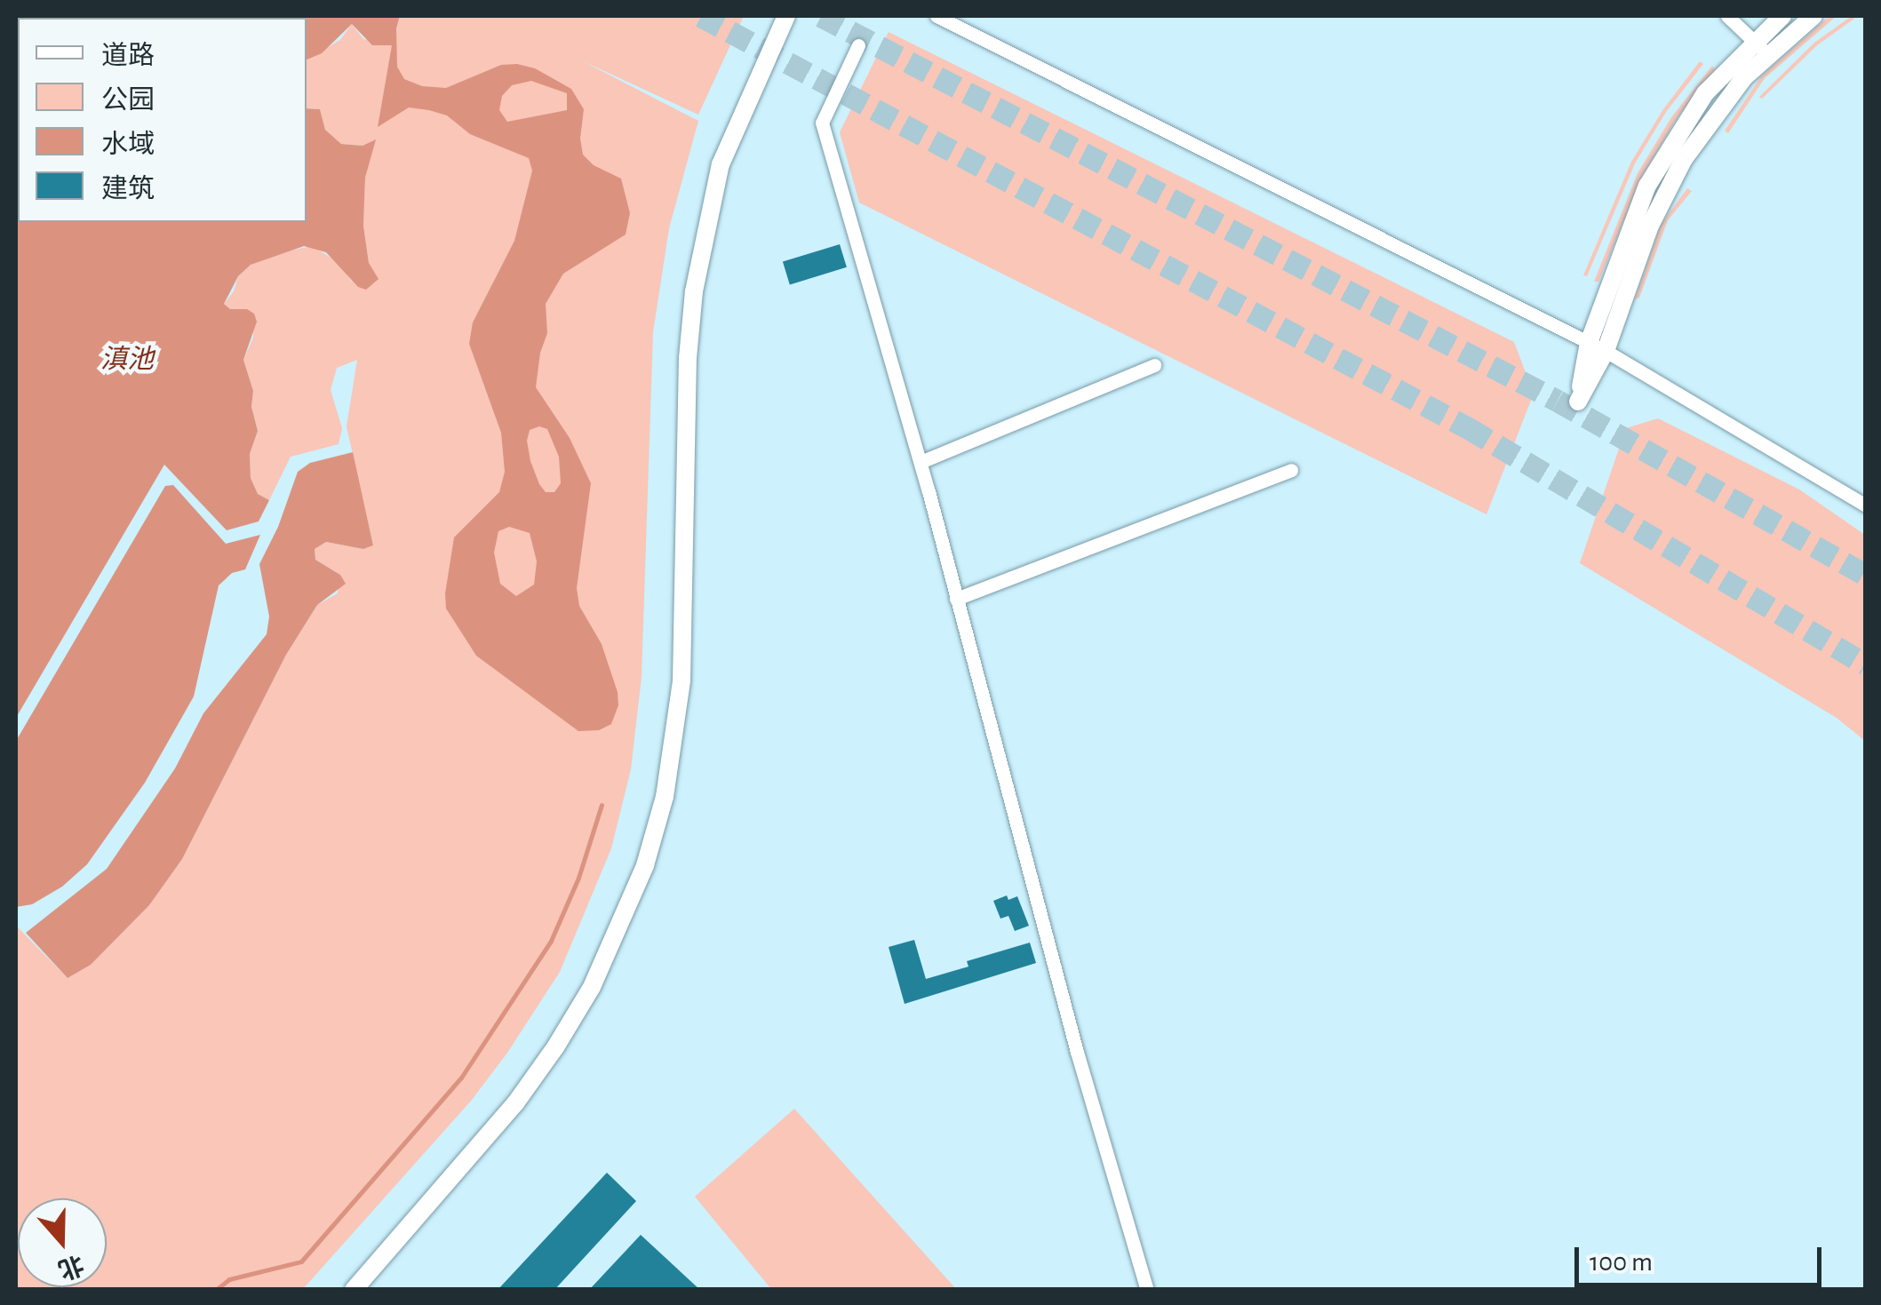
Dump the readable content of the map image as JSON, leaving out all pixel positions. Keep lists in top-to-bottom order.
{
  "water": ["滇池"],
  "legend": [
    "道路",
    "公园",
    "水域",
    "建筑"
  ],
  "scale_bar": "100 m",
  "north": "bottom"
}
